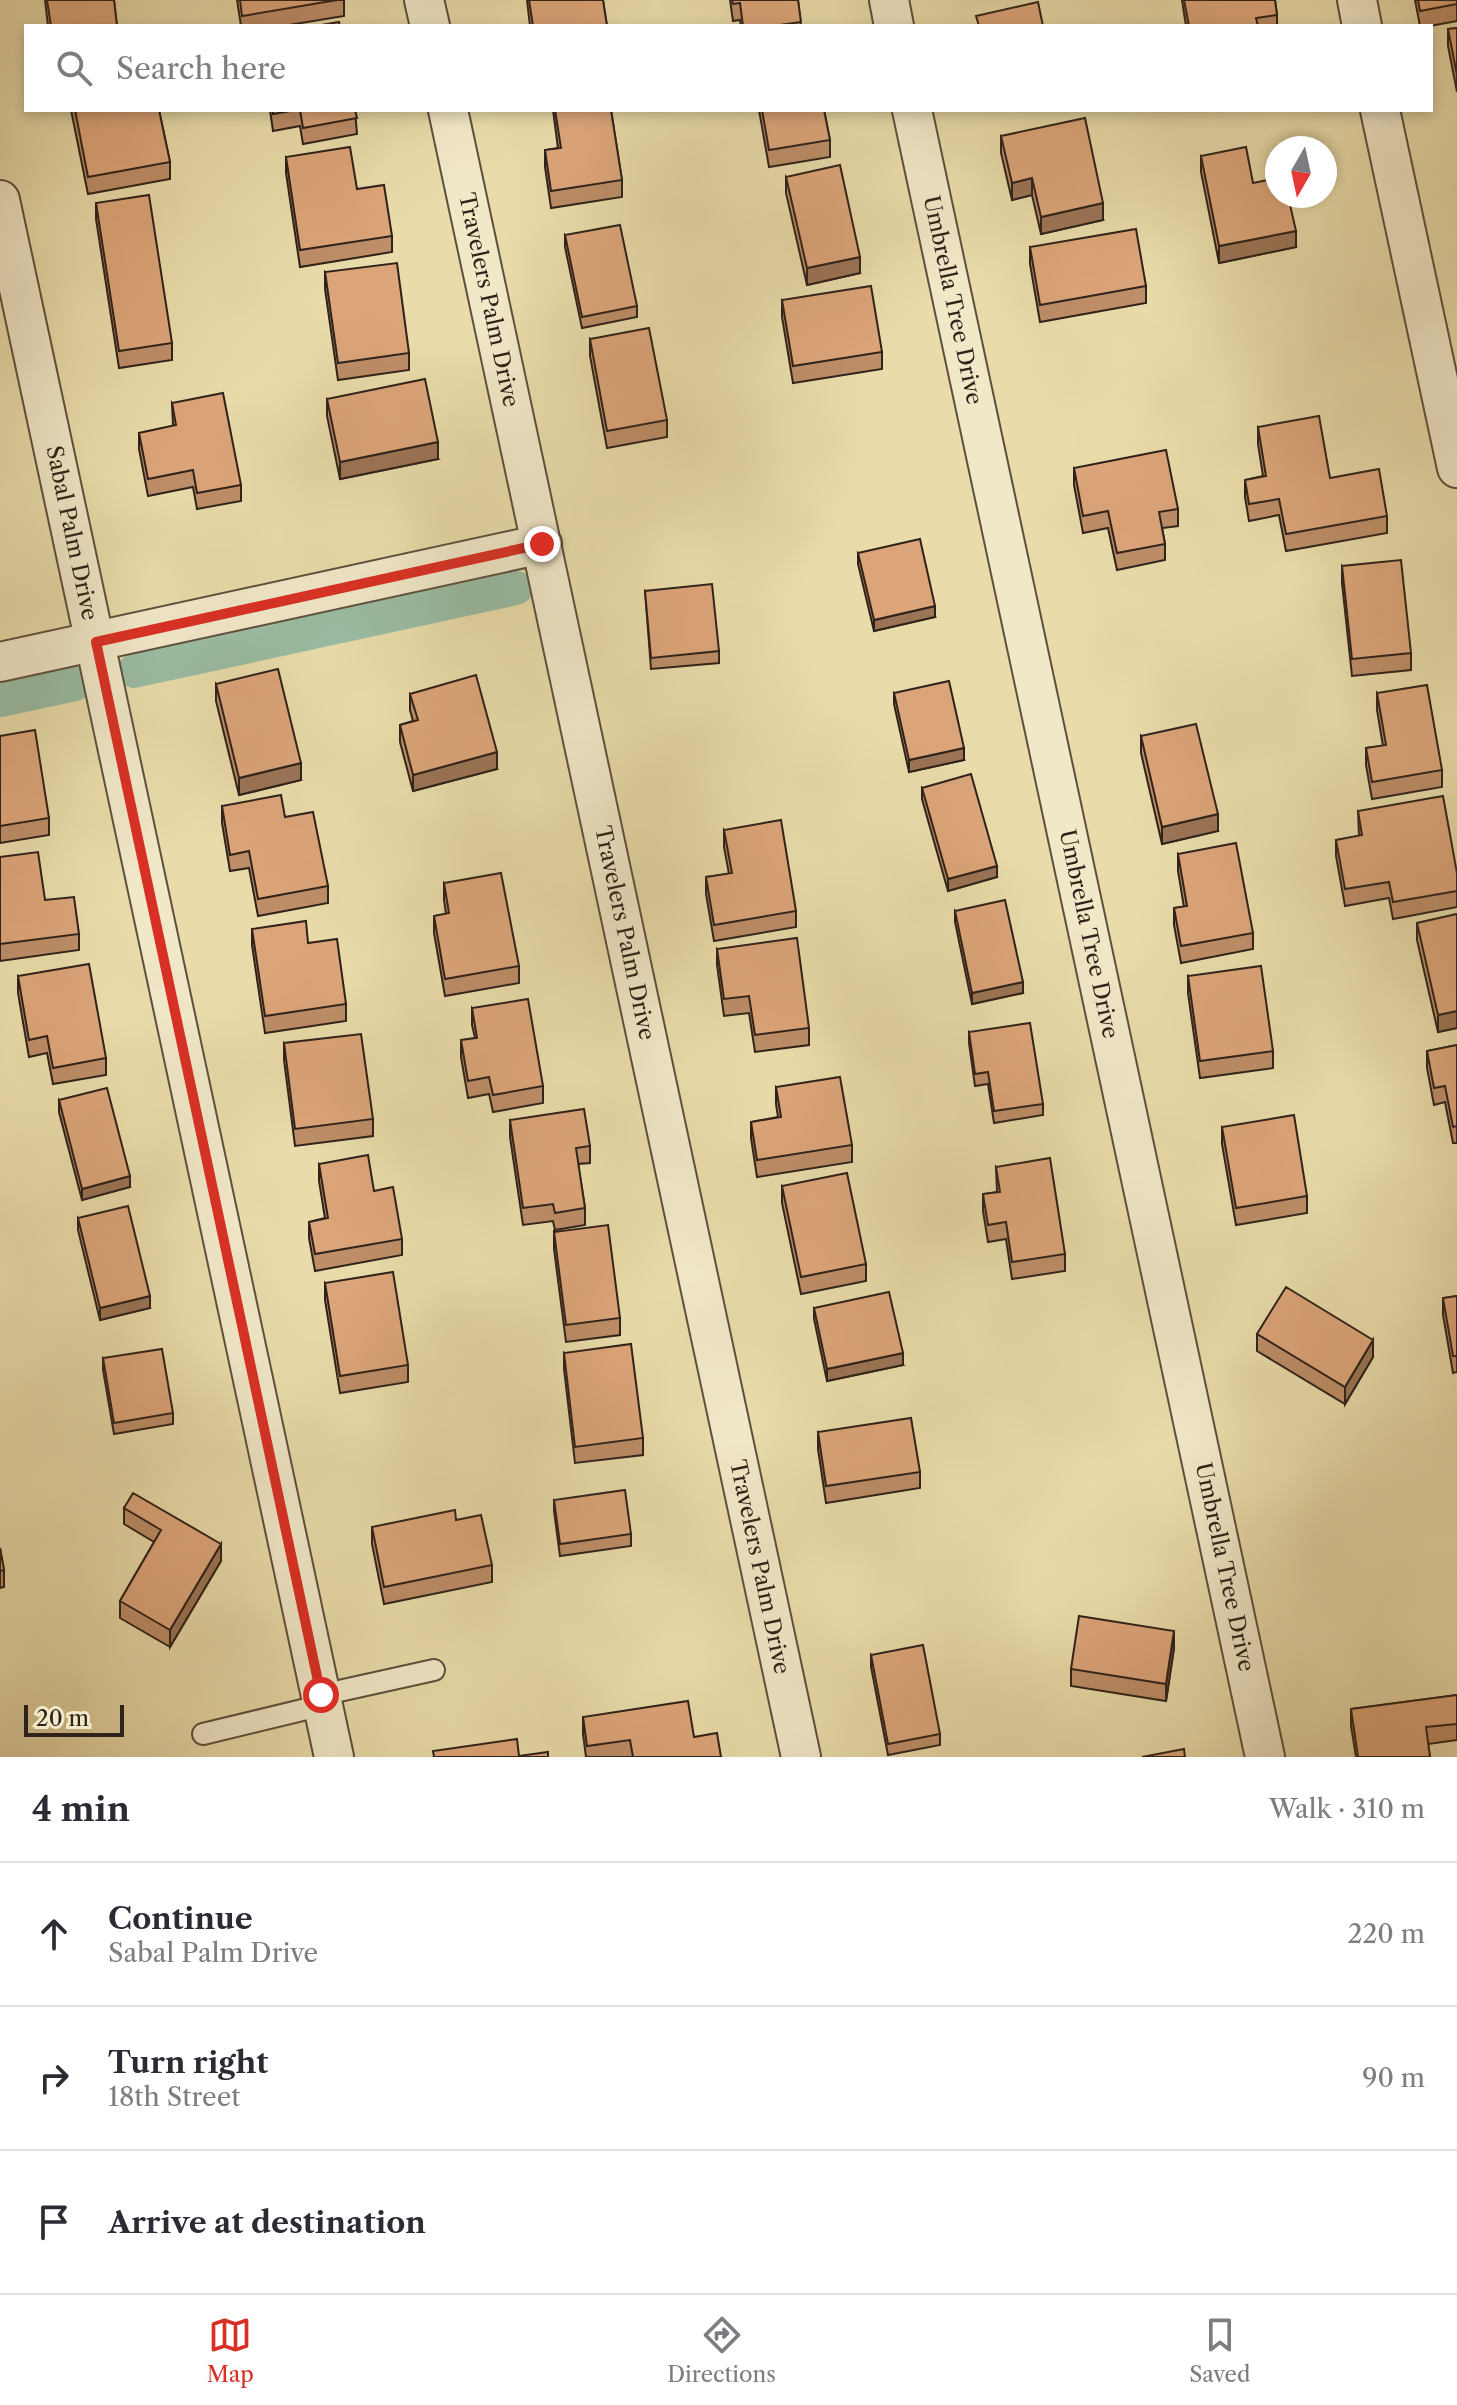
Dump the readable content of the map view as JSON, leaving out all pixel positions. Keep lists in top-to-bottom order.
{
  "streets": {
    "street": ["Travelers Palm Drive", "Umbrella Tree Drive", "Sabal Palm Drive"]
  },
  "scale_bar": "20 m",
  "north": "bottom",
  "page": {
    "search": "Search here",
    "scale": "20 m",
    "heading": ["4 min", "Walk · 310 m"],
    "list": [
      ["Continue", "Sabal Palm Drive", "220 m"],
      ["Turn right", "18th Street", "90 m"],
      "Arrive at destination"
    ],
    "nav": ["Map", "Directions", "Saved"]
  }
}
